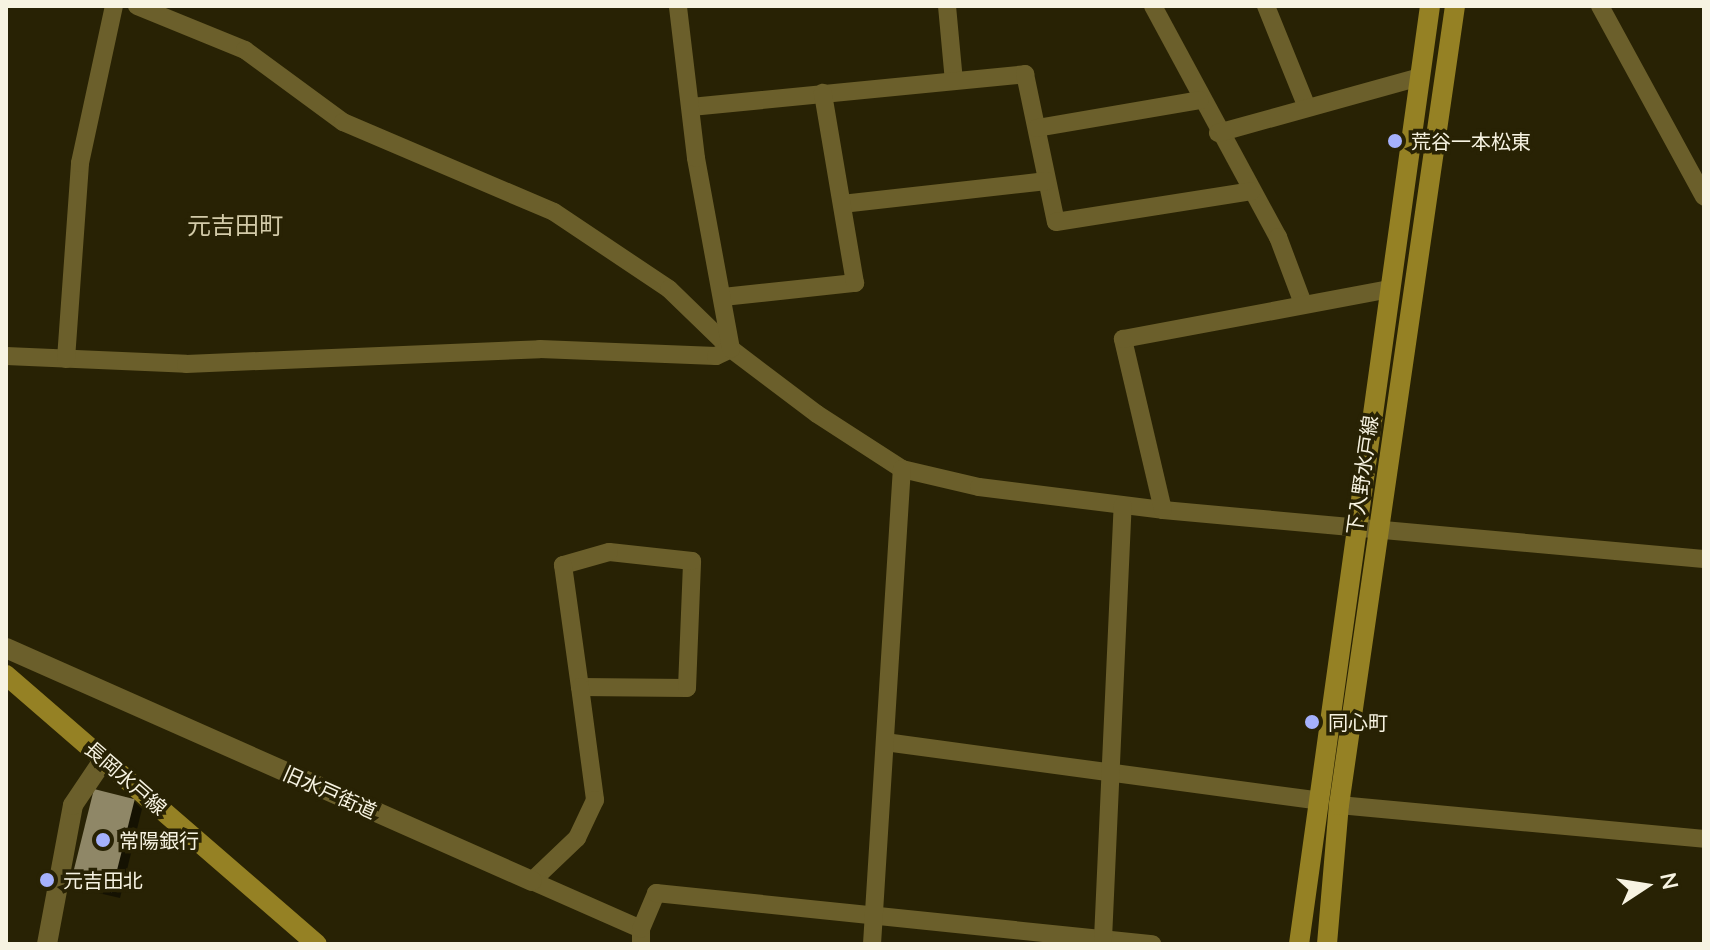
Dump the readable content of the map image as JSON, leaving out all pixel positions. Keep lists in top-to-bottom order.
{
  "streets": {
    "main road": ["下入野水戸線", "長岡水戸線"],
    "street": ["旧水戸街道"]
  },
  "districts": ["元吉田町"],
  "places": [
    "荒谷一本松東",
    "同心町",
    "常陽銀行",
    "元吉田北"
  ],
  "north": "right"
}
